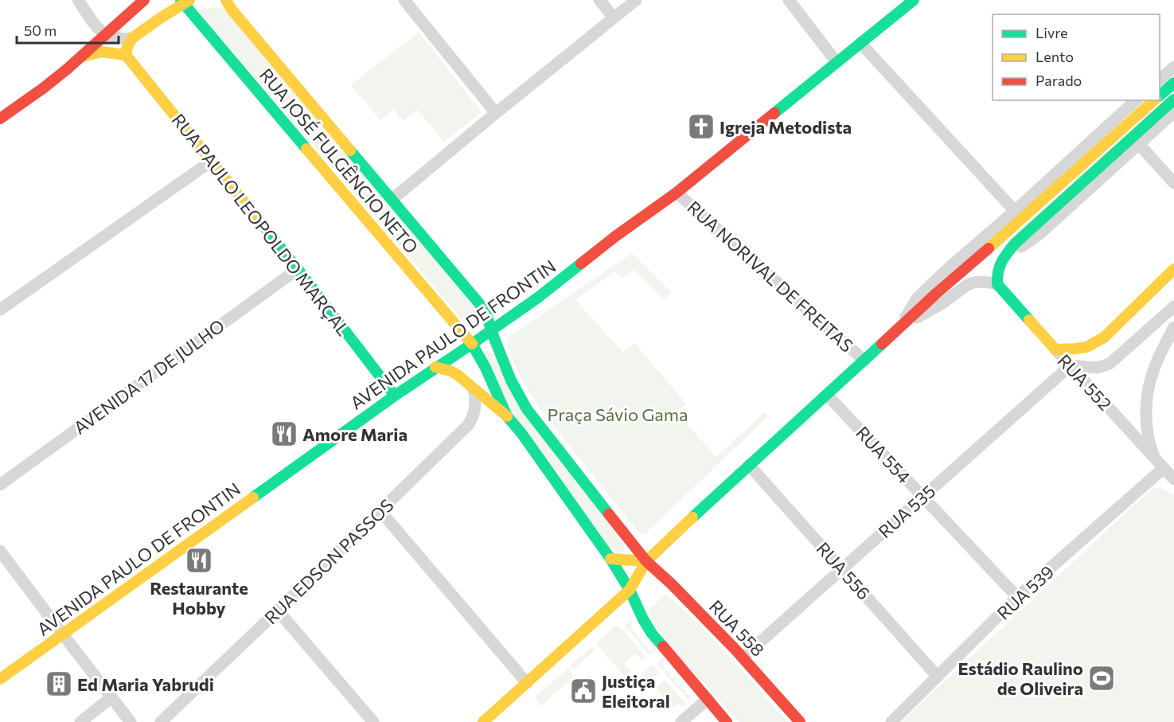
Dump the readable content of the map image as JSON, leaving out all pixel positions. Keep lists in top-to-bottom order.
{
  "streets": {
    "main road": [
      "RUA JOSÉ FULGÊNCIO NETO",
      "RUA PAULO LEOPOLDO MARÇAL",
      "AVENIDA PAULO DE FRONTIN",
      "RUA 552",
      "RUA 558"
    ],
    "street": [
      "RUA NORIVAL DE FREITAS",
      "AVENIDA 17 DE JULHO",
      "RUA 554",
      "RUA 535",
      "RUA EDSON PASSOS",
      "RUA 556",
      "RUA 539"
    ]
  },
  "crossings": [
    ["RUA JOSÉ FULGÊNCIO NETO", "AVENIDA PAULO DE FRONTIN"],
    ["RUA JOSÉ FULGÊNCIO NETO", "RUA 558"],
    ["RUA PAULO LEOPOLDO MARÇAL", "AVENIDA PAULO DE FRONTIN"],
    ["RUA PAULO LEOPOLDO MARÇAL", "AVENIDA 17 DE JULHO"],
    ["RUA NORIVAL DE FREITAS", "AVENIDA PAULO DE FRONTIN"],
    ["RUA 552", "RUA 535"],
    ["RUA 552", "RUA 539"],
    ["RUA 554", "RUA 535"],
    ["RUA 554", "RUA 539"],
    ["RUA 535", "RUA 556"],
    ["RUA 535", "RUA 558"],
    ["RUA 556", "RUA 539"]
  ],
  "parks": ["Praça Sávio Gama"],
  "places": {
    "church": ["Igreja Metodista"],
    "restaurant": ["Amore Maria", "Restaurante Hobby"],
    "sports": ["Estádio Raulino de Oliveira"],
    "building": ["Ed Maria Yabrudi"],
    "public building": ["Justiça Eleitoral"]
  },
  "legend": ["Livre", "Lento", "Parado"],
  "scale_bar": "50 m"
}
